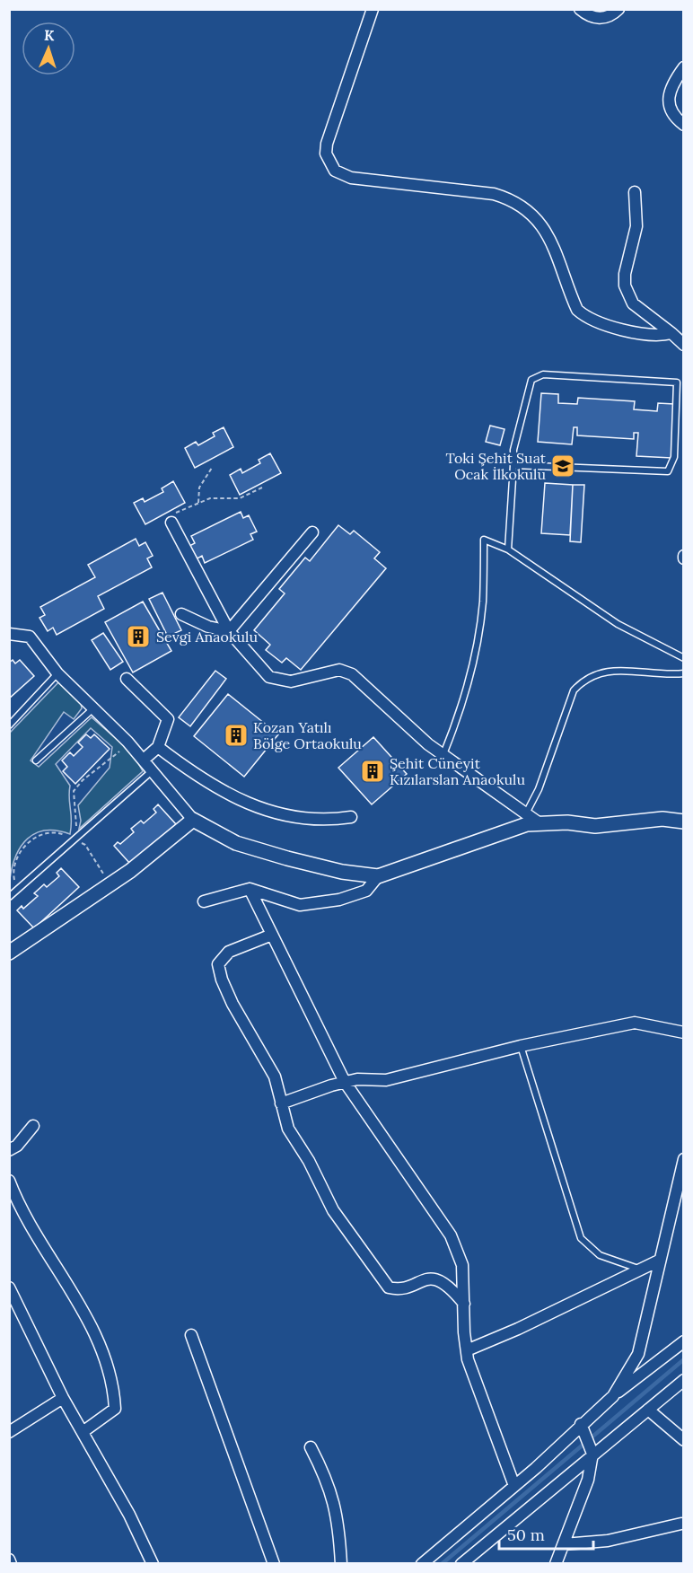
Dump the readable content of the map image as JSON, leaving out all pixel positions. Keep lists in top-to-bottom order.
{
  "places": {
    "school or university": ["Toki Şehit Suat Ocak İlkokulu"],
    "building": ["Sevgi Anaokulu", "Kozan Yatılı Bölge Ortaokulu", "Şehit Cüneyit Kızılarslan Anaokulu"]
  },
  "scale_bar": "50 m",
  "north": "top"
}
